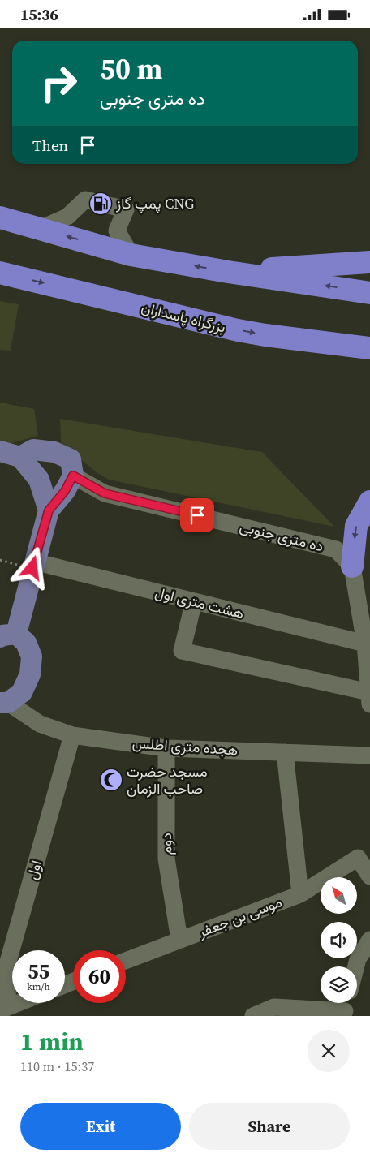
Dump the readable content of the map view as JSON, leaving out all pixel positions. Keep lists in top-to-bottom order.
{
  "streets": {
    "highway": ["بزرگراه پاسداران"],
    "street": [
      "ده متری جنوبی",
      "هشت متری اول",
      "هجده متری اطلس",
      "دوم",
      "اول",
      "موسی بن جعفر"
    ]
  },
  "crossings": [
    ["هجده متری اطلس", "دوم"],
    ["هجده متری اطلس", "اول"],
    ["دوم", "موسی بن جعفر"]
  ],
  "places": {
    "fuel station": ["پمپ گاز CNG"],
    "mosque": ["مسجد حضرت صاحب الزمان"]
  },
  "north": "top left",
  "page": {
    "status": "15:36",
    "turn": ["50 m", "ده متری جنوبی"],
    "then": "Then",
    "speed": "55 km/h",
    "limit": "60",
    "heading": ["1 min", "110 m · 15:37"],
    "buttons": ["Exit", "Share"]
  }
}
